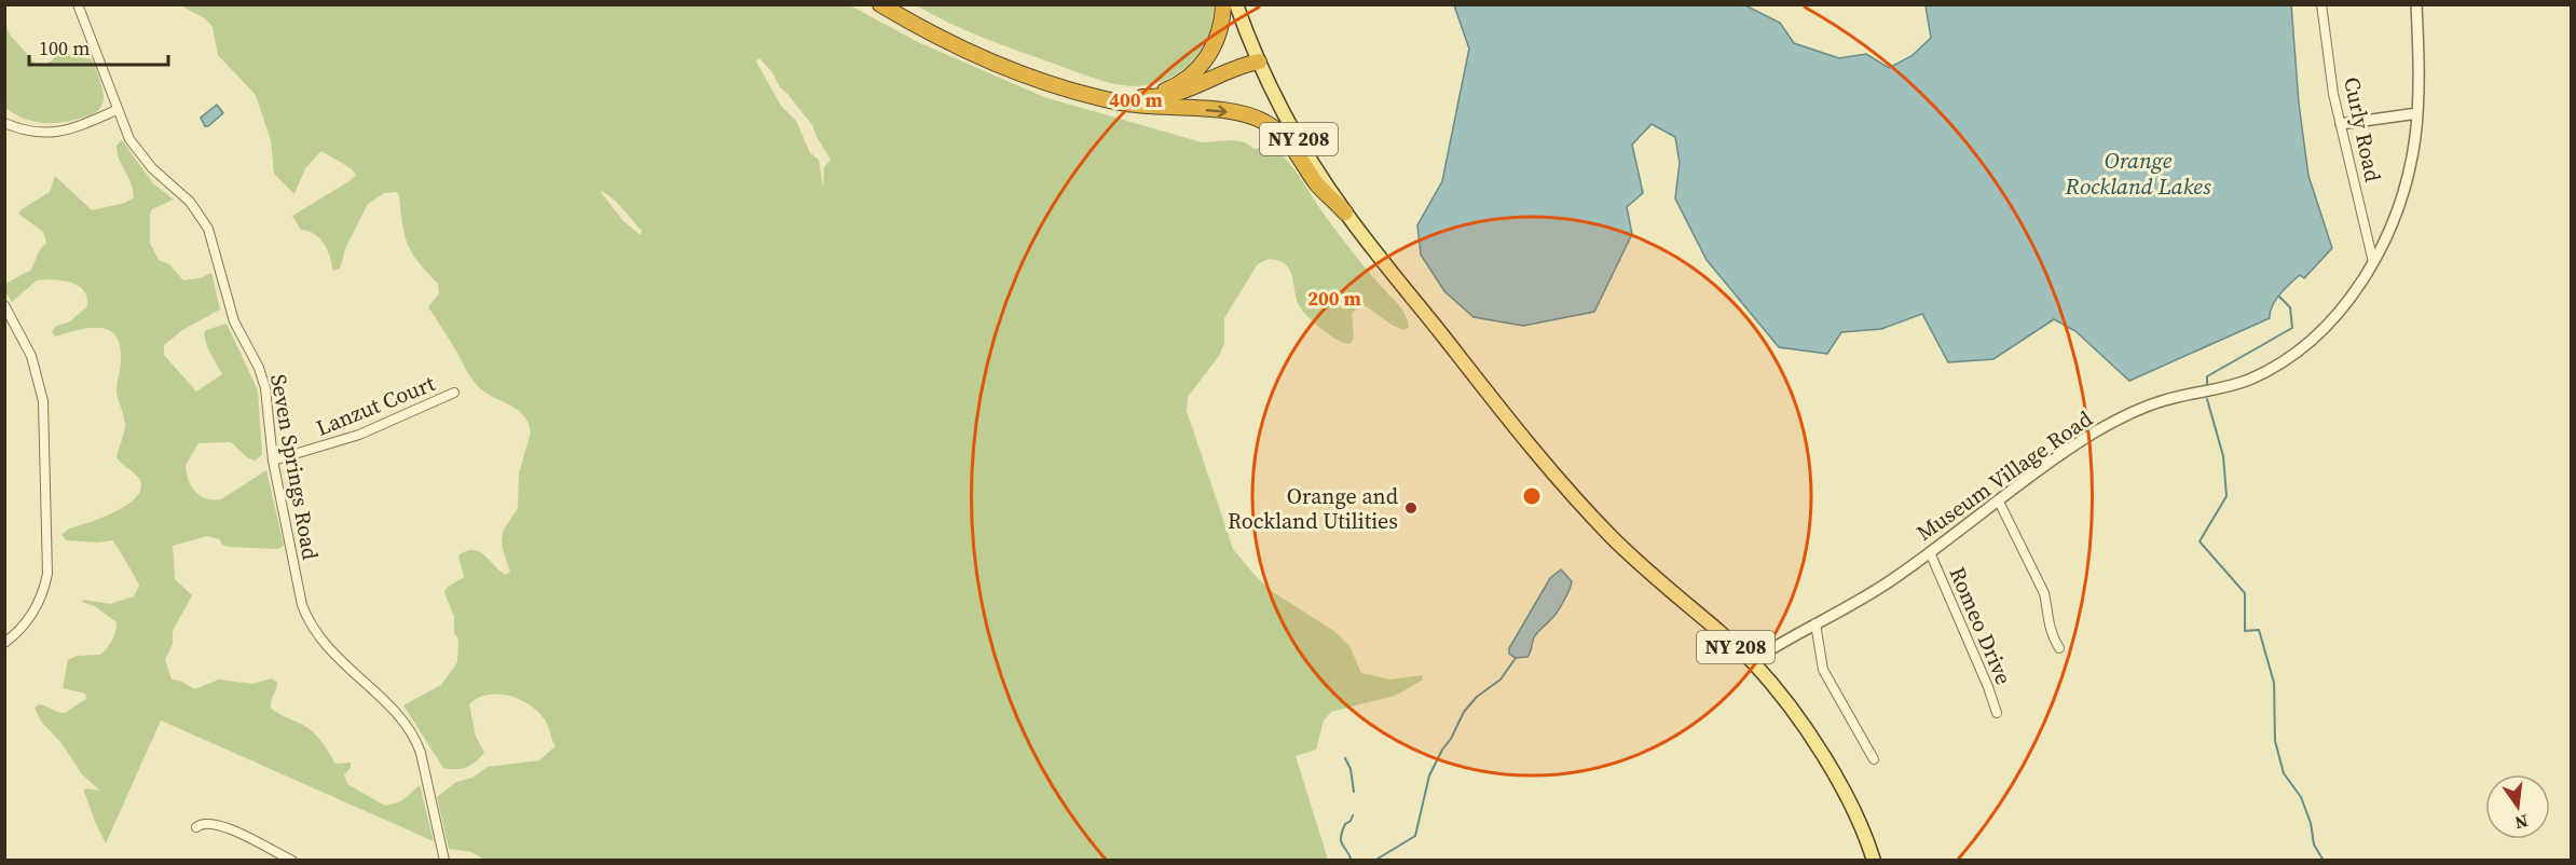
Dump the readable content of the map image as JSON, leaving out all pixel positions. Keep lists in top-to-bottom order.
{
  "streets": {
    "main road": ["NY 208"],
    "street": [
      "Curly Road",
      "Lanzut Court",
      "Seven Springs Road",
      "Museum Village Road",
      "Romeo Drive"
    ]
  },
  "crossings": [
    ["Curly Road", "Museum Village Road"],
    ["NY 208", "Museum Village Road"],
    ["Lanzut Court", "Seven Springs Road"],
    ["Museum Village Road", "Romeo Drive"]
  ],
  "water": ["Orange Rockland Lakes"],
  "places": ["Orange and Rockland Utilities"],
  "scale_bar": "100 m",
  "north": "bottom",
  "rings": ["400 m", "200 m"]
}
